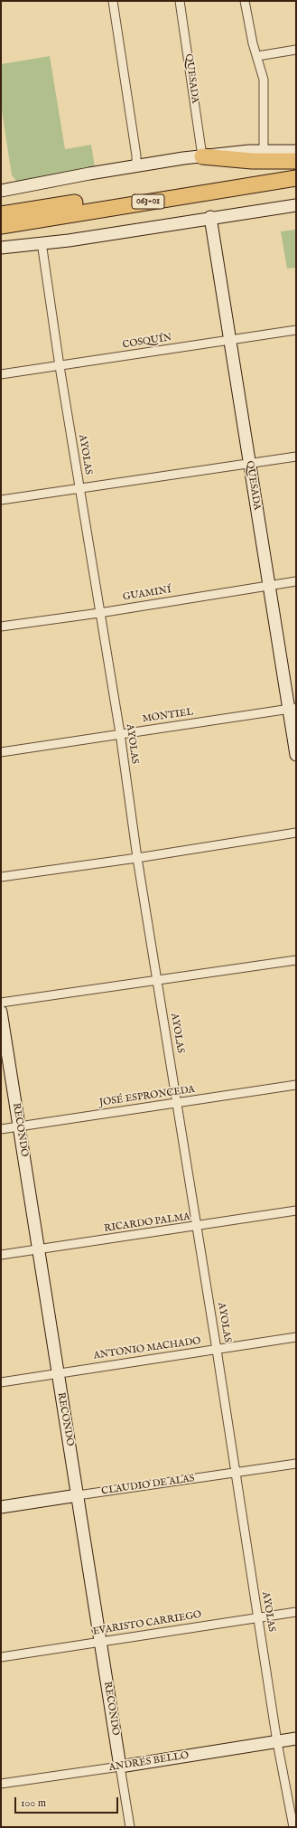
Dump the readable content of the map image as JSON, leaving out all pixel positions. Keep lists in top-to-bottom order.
{
  "streets": {
    "highway": ["063-01"],
    "street": [
      "QUESADA",
      "COSQUÍN",
      "AYOLAS",
      "GUAMINÍ",
      "MONTIEL",
      "JOSÉ ESPRONCEDA",
      "RECONDO",
      "RICARDO PALMA",
      "ANTONIO MACHADO",
      "CLAUDIO DE ALAS",
      "EVARISTO CARRIEGO",
      "ANDRÉS BELLO"
    ]
  },
  "crossings": [
    ["QUESADA", "COSQUÍN"],
    ["QUESADA", "GUAMINÍ"],
    ["QUESADA", "MONTIEL"],
    ["COSQUÍN", "AYOLAS"],
    ["AYOLAS", "GUAMINÍ"],
    ["AYOLAS", "MONTIEL"],
    ["AYOLAS", "JOSÉ ESPRONCEDA"],
    ["AYOLAS", "RICARDO PALMA"],
    ["AYOLAS", "ANTONIO MACHADO"],
    ["AYOLAS", "CLAUDIO DE ALAS"],
    ["AYOLAS", "EVARISTO CARRIEGO"],
    ["AYOLAS", "ANDRÉS BELLO"],
    ["JOSÉ ESPRONCEDA", "RECONDO"],
    ["RECONDO", "RICARDO PALMA"],
    ["RECONDO", "ANTONIO MACHADO"],
    ["RECONDO", "CLAUDIO DE ALAS"],
    ["RECONDO", "EVARISTO CARRIEGO"],
    ["RECONDO", "ANDRÉS BELLO"]
  ],
  "scale_bar": "100 m"
}
